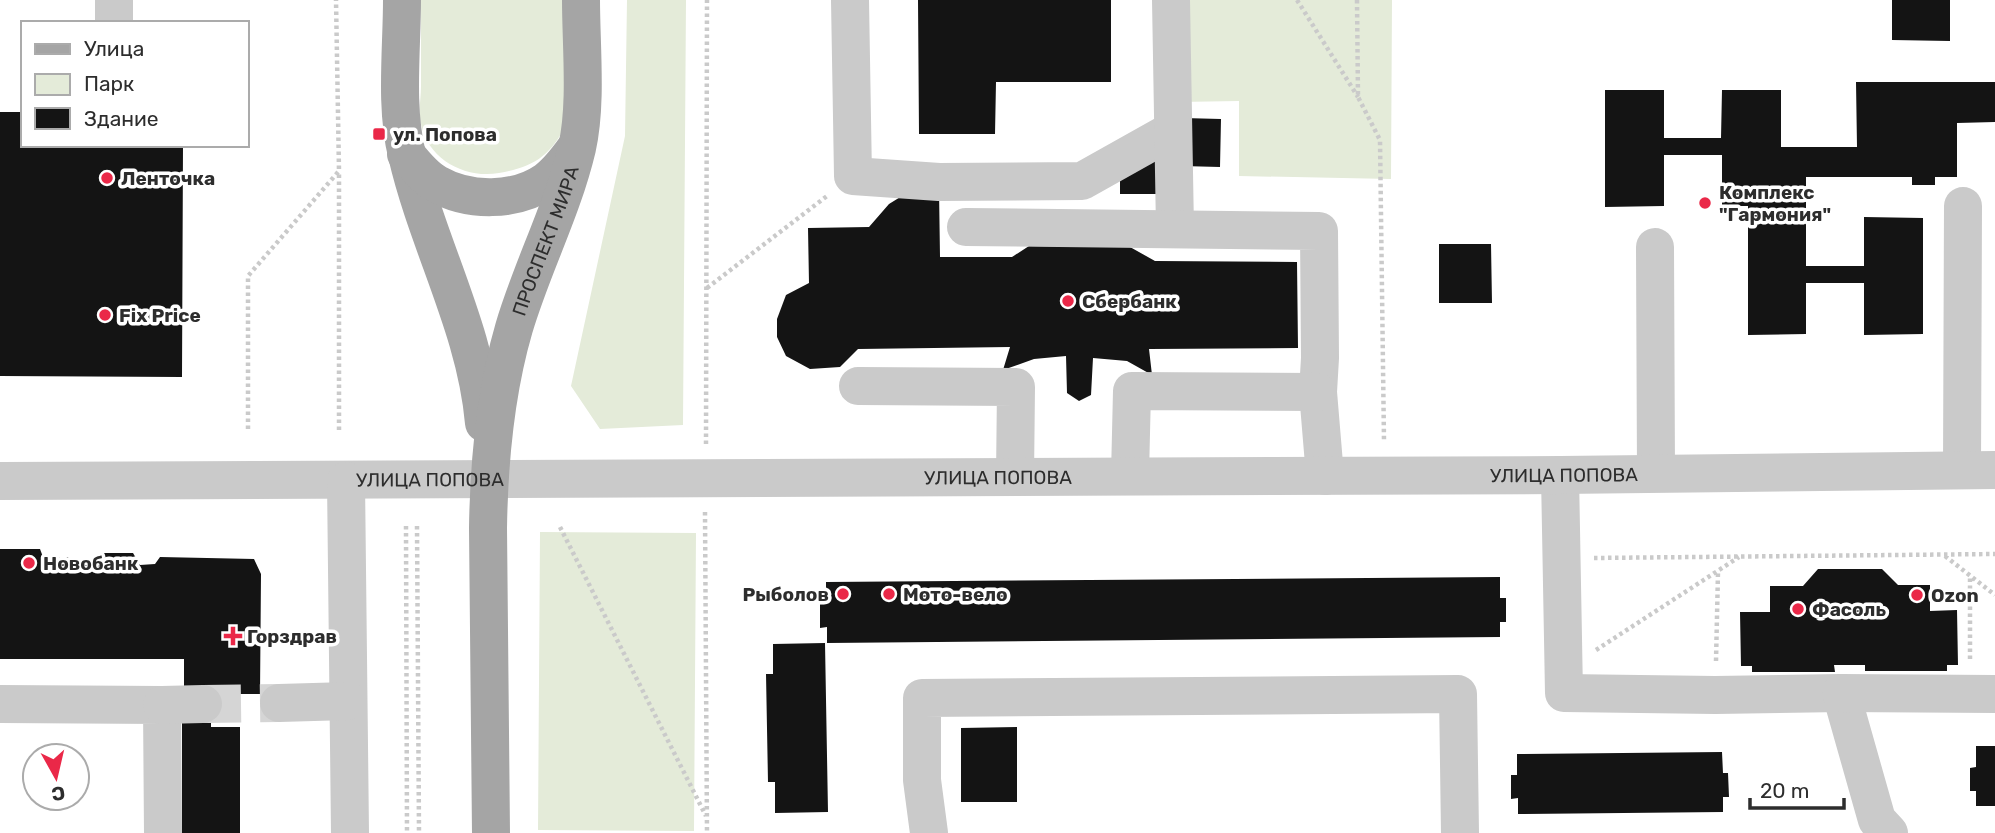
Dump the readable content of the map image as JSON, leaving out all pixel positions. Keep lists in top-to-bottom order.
{
  "streets": {
    "main road": ["ПРОСПЕКТ МИРА"],
    "street": ["УЛИЦА ПОПОВА"]
  },
  "crossings": [
    ["ПРОСПЕКТ МИРА", "УЛИЦА ПОПОВА"]
  ],
  "places": {
    "transit": ["ул. Попова"],
    "other": [
      "Ленточка",
      "Комплекс \"Гармония\"",
      "Сбербанк",
      "Fix Price",
      "Новобанк",
      "Рыболов",
      "Мото-вело",
      "Ozon",
      "Фасоль"
    ],
    "health": ["Горздрав"]
  },
  "legend": ["Улица", "Парк", "Здание"],
  "scale_bar": "20 m",
  "north": "bottom"
}
